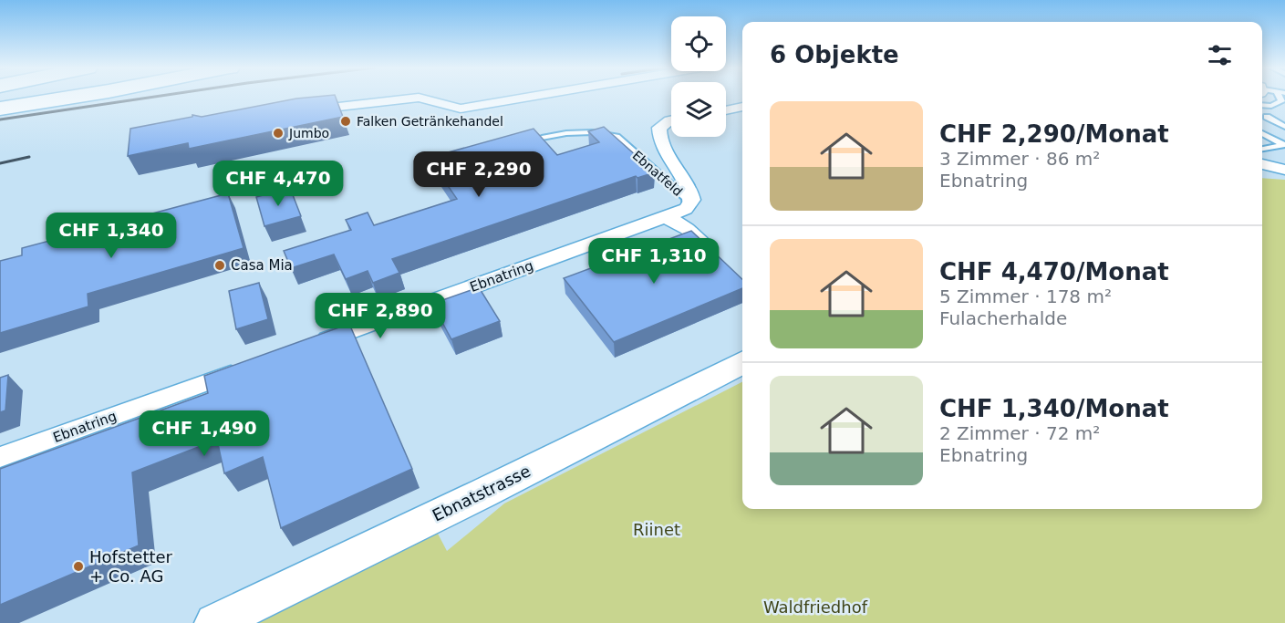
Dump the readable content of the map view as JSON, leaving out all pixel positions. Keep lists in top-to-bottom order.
{
  "streets": {
    "street": ["Ebnatfeld", "Ebnatring", "Ebnatstrasse"]
  },
  "crossings": [
    ["Ebnatfeld", "Ebnatring"]
  ],
  "parks": ["Riinet", "Waldfriedhof"],
  "places": [
    "Falken Getränkehandel",
    "Jumbo",
    "Casa Mia",
    "Hofstetter + Co. AG"
  ],
  "page": {
    "heading": "6 Objekte",
    "list": [
      {
        "name": "CHF 2,290/Monat",
        "note": "3 Zimmer · 86 m² · Ebnatring"
      },
      {
        "name": "CHF 4,470/Monat",
        "note": "5 Zimmer · 178 m² · Fulacherhalde"
      },
      {
        "name": "CHF 1,340/Monat",
        "note": "2 Zimmer · 72 m² · Ebnatring"
      }
    ],
    "price": [
      "CHF 2,290",
      "CHF 4,470",
      "CHF 1,340",
      "CHF 1,310",
      "CHF 2,890",
      "CHF 1,490"
    ]
  }
}
